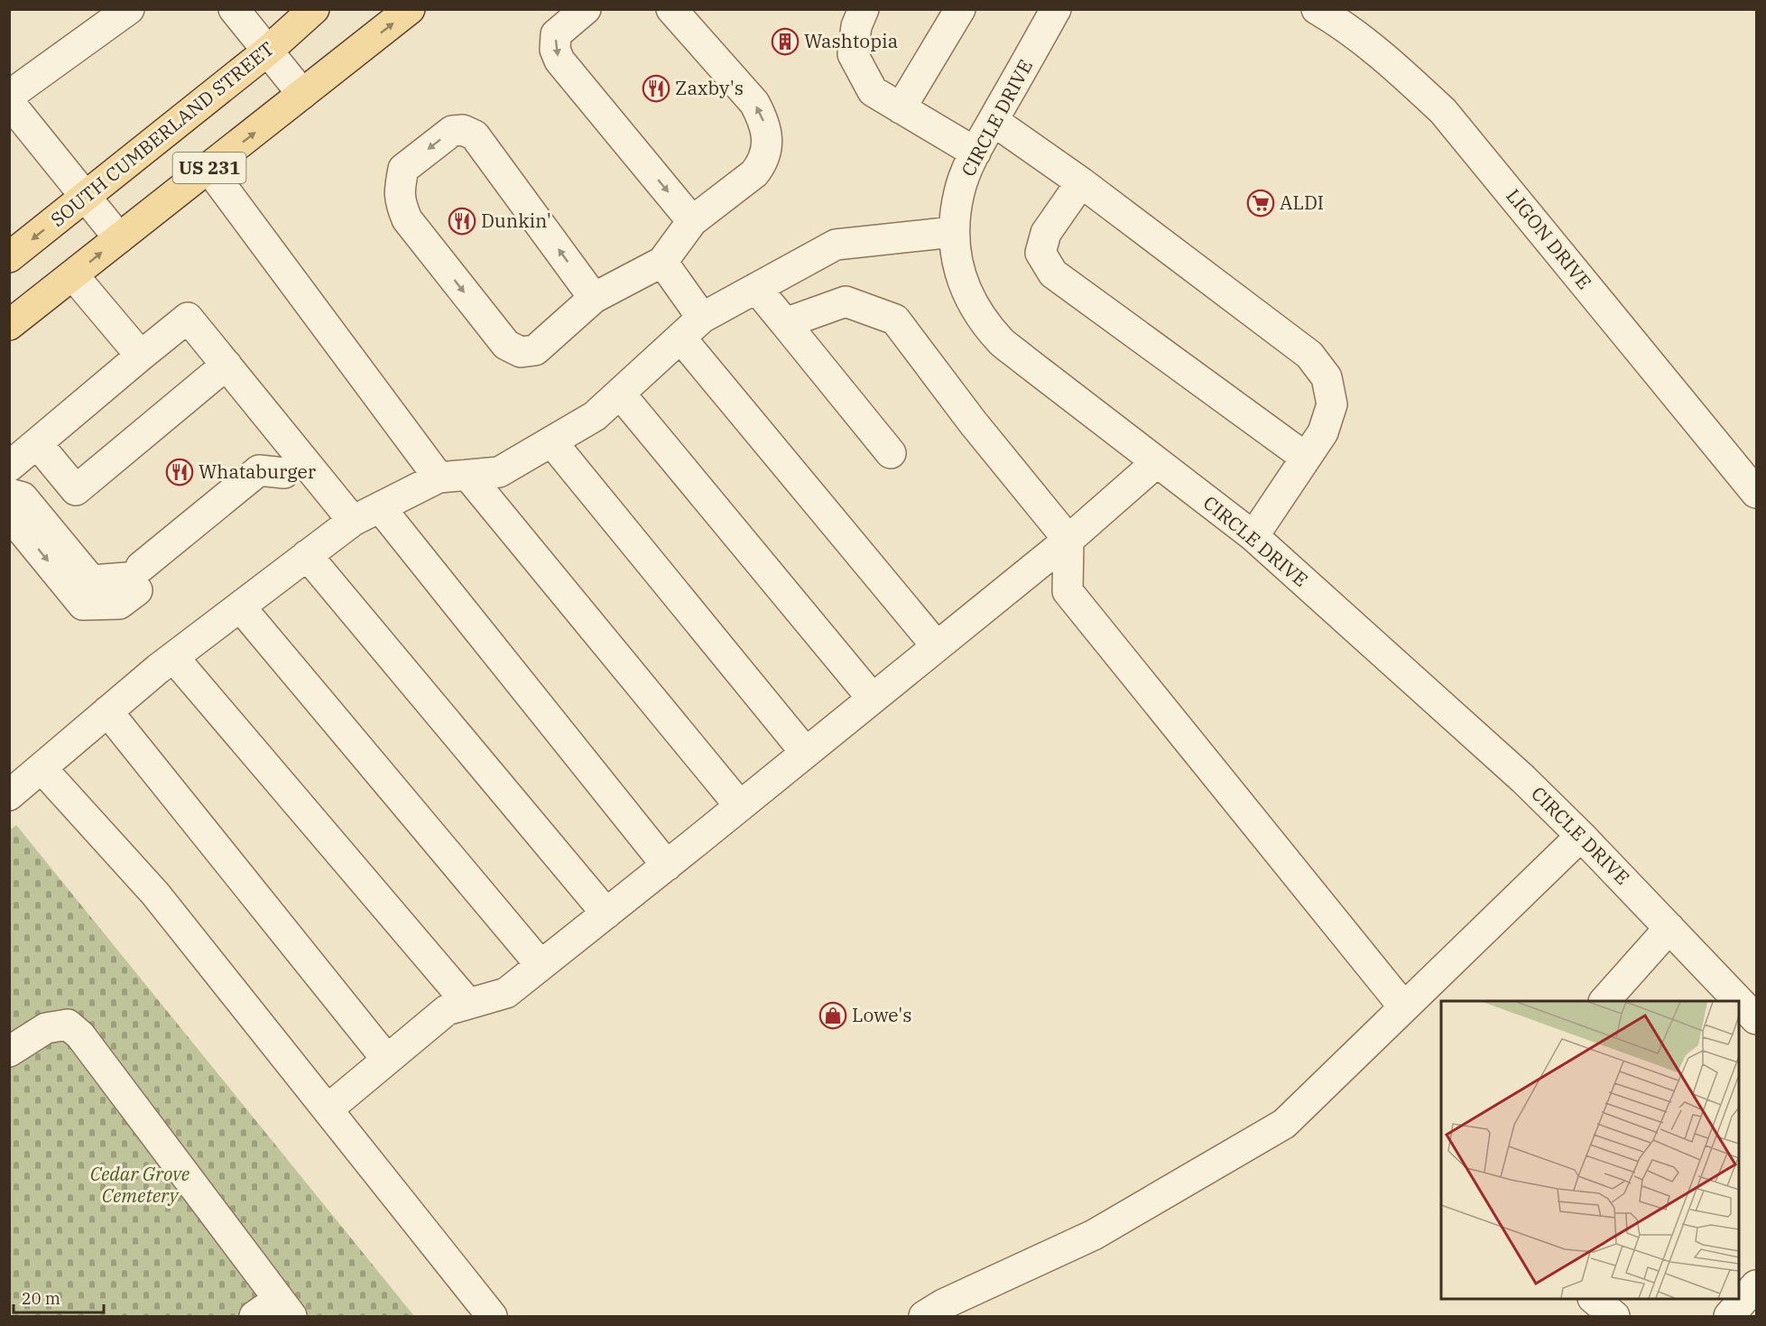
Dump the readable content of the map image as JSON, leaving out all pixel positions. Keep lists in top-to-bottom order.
{
  "streets": {
    "main road": ["SOUTH CUMBERLAND STREET", "US 231"],
    "street": ["CIRCLE DRIVE", "LIGON DRIVE"]
  },
  "parks": ["Cedar Grove Cemetery"],
  "places": {
    "building": ["Washtopia"],
    "restaurant": ["Zaxby's", "Dunkin'", "Whataburger"],
    "supermarket": ["ALDI"],
    "shop": ["Lowe's"]
  },
  "scale_bar": "20 m"
}
